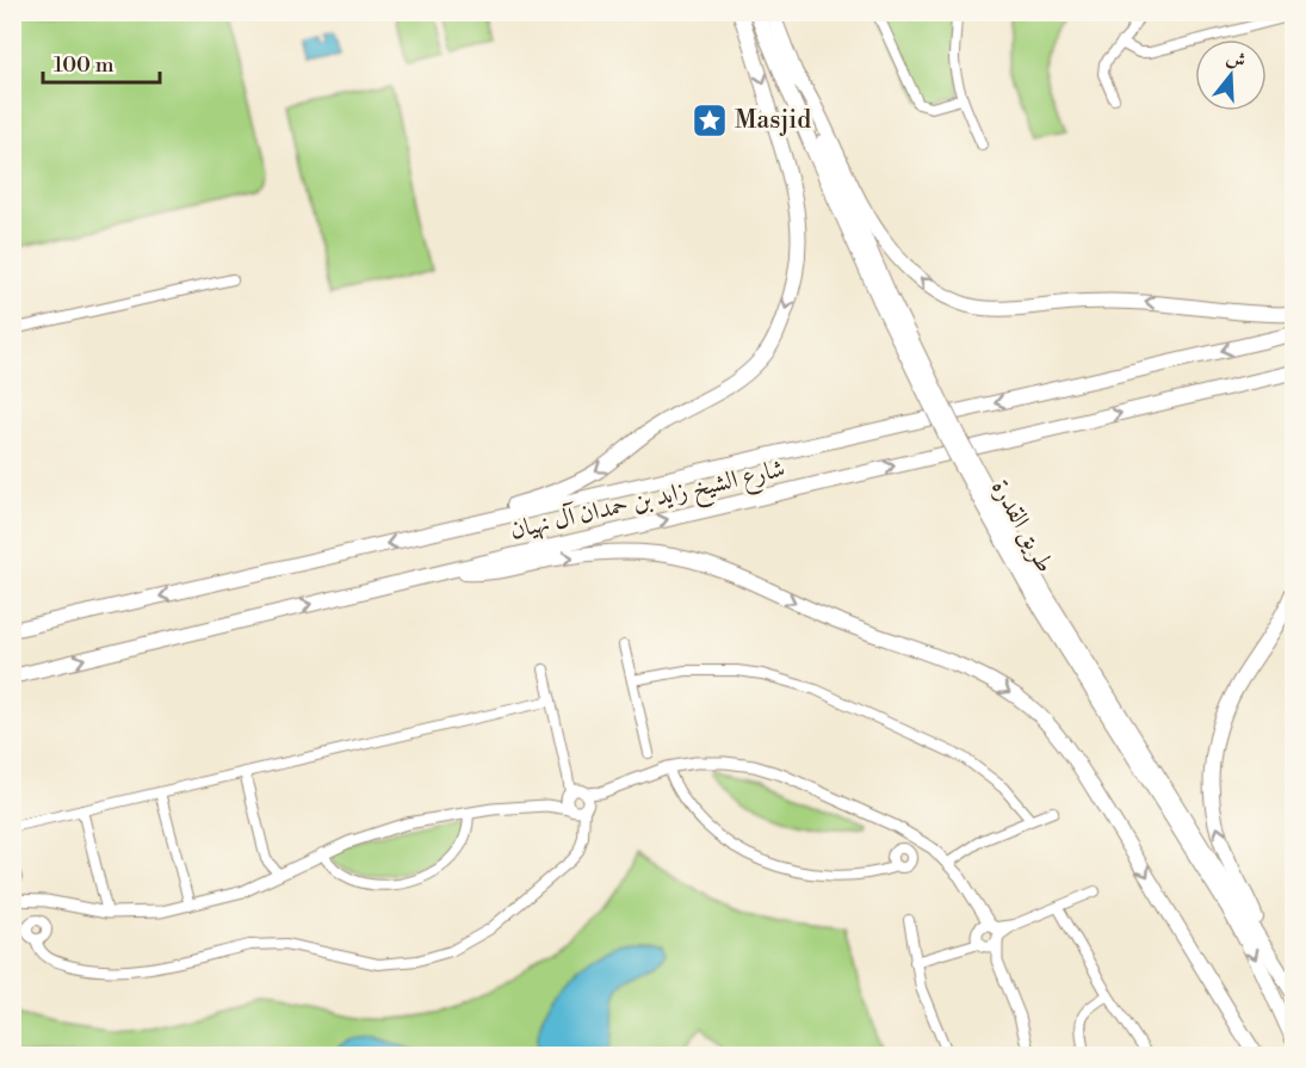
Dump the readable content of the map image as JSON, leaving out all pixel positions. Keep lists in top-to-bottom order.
{
  "streets": {
    "main road": ["شارع الشيخ زايد بن حمدان آل نهيان", "طريق القدرة"]
  },
  "places": {
    "place": ["Masjid"]
  },
  "scale_bar": "100 m",
  "north": "top"
}
